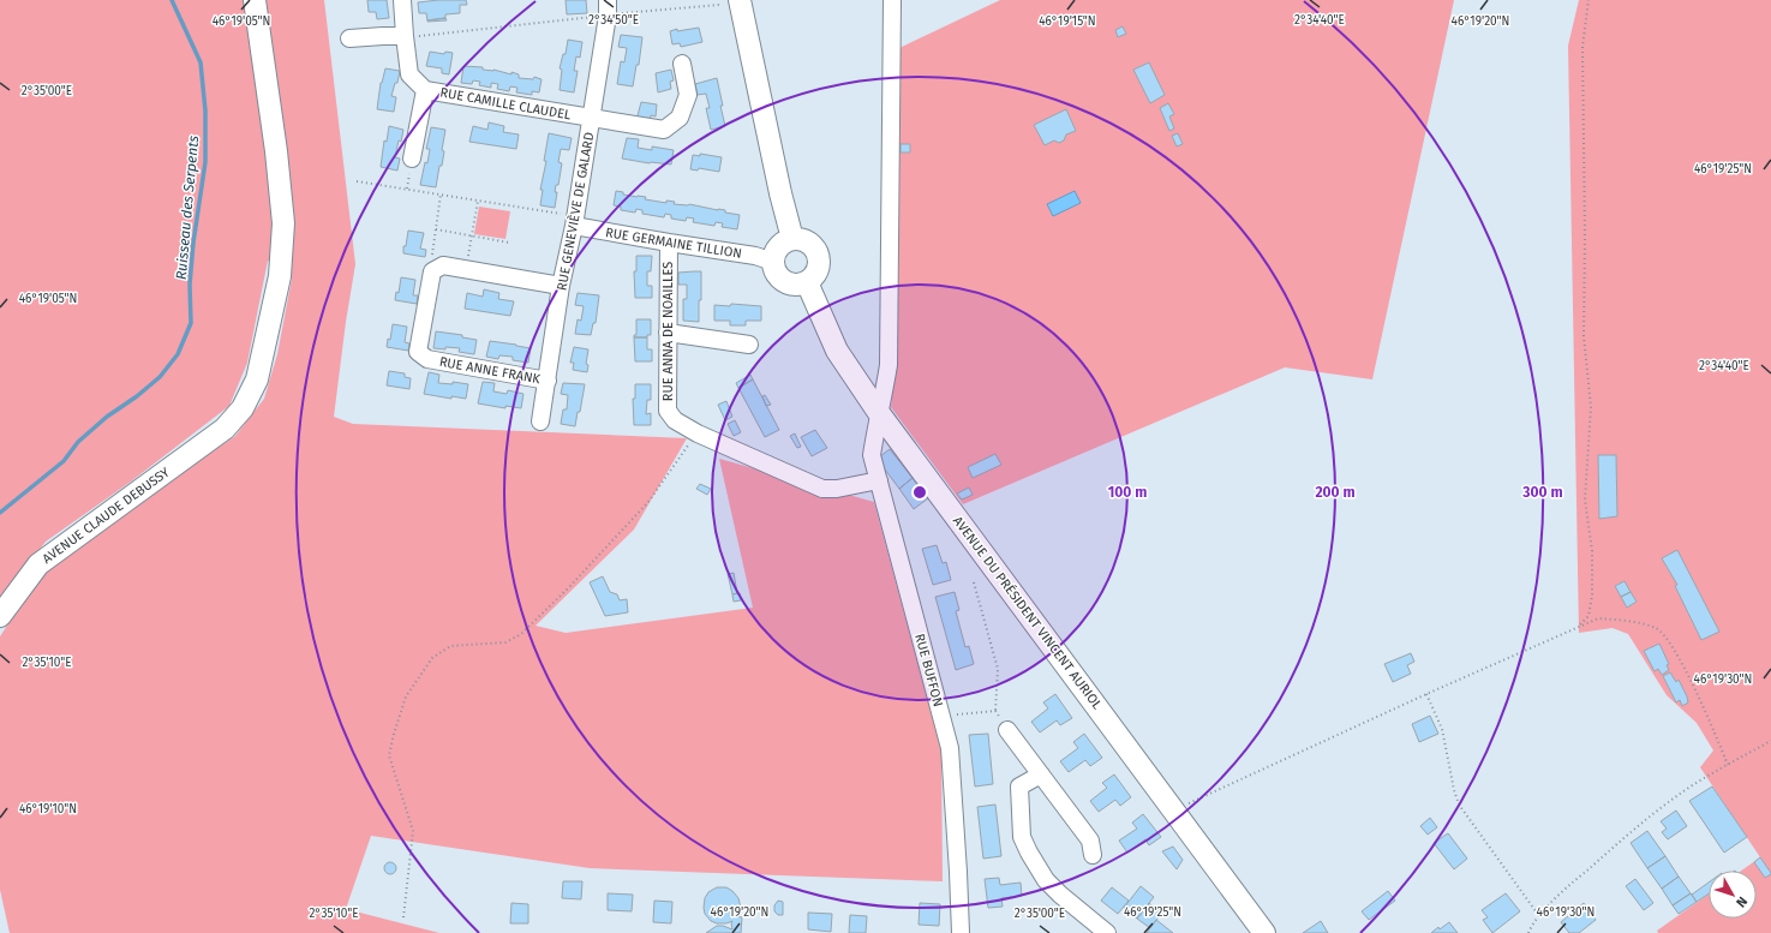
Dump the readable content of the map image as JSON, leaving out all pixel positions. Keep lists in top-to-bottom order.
{
  "streets": {
    "main road": ["AVENUE CLAUDE DEBUSSY", "AVENUE DU PRÉSIDENT VINCENT AURIOL"],
    "street": [
      "RUE CAMILLE CLAUDEL",
      "RUE GENEVIÈVE DE GALARD",
      "RUE GERMAINE TILLION",
      "RUE ANNA DE NOAILLES",
      "RUE ANNE FRANK",
      "RUE BUFFON"
    ]
  },
  "crossings": [
    ["RUE CAMILLE CLAUDEL", "RUE GENEVIÈVE DE GALARD"],
    ["RUE GENEVIÈVE DE GALARD", "RUE GERMAINE TILLION"],
    ["RUE GENEVIÈVE DE GALARD", "RUE ANNE FRANK"],
    ["RUE GERMAINE TILLION", "RUE ANNA DE NOAILLES"],
    ["RUE GERMAINE TILLION", "AVENUE DU PRÉSIDENT VINCENT AURIOL"],
    ["AVENUE DU PRÉSIDENT VINCENT AURIOL", "RUE BUFFON"]
  ],
  "water": ["Ruisseau des Serpents"],
  "north": "bottom right",
  "coordinates": [
    "2°34'40\"E",
    "2°34'50\"E",
    "46°19'05\"N",
    "46°19'15\"N",
    "46°19'20\"N",
    "2°35'00\"E",
    "46°19'25\"N",
    "2°35'10\"E",
    "46°19'30\"N",
    "46°19'10\"N"
  ],
  "rings": ["100 m", "200 m", "300 m"]
}
